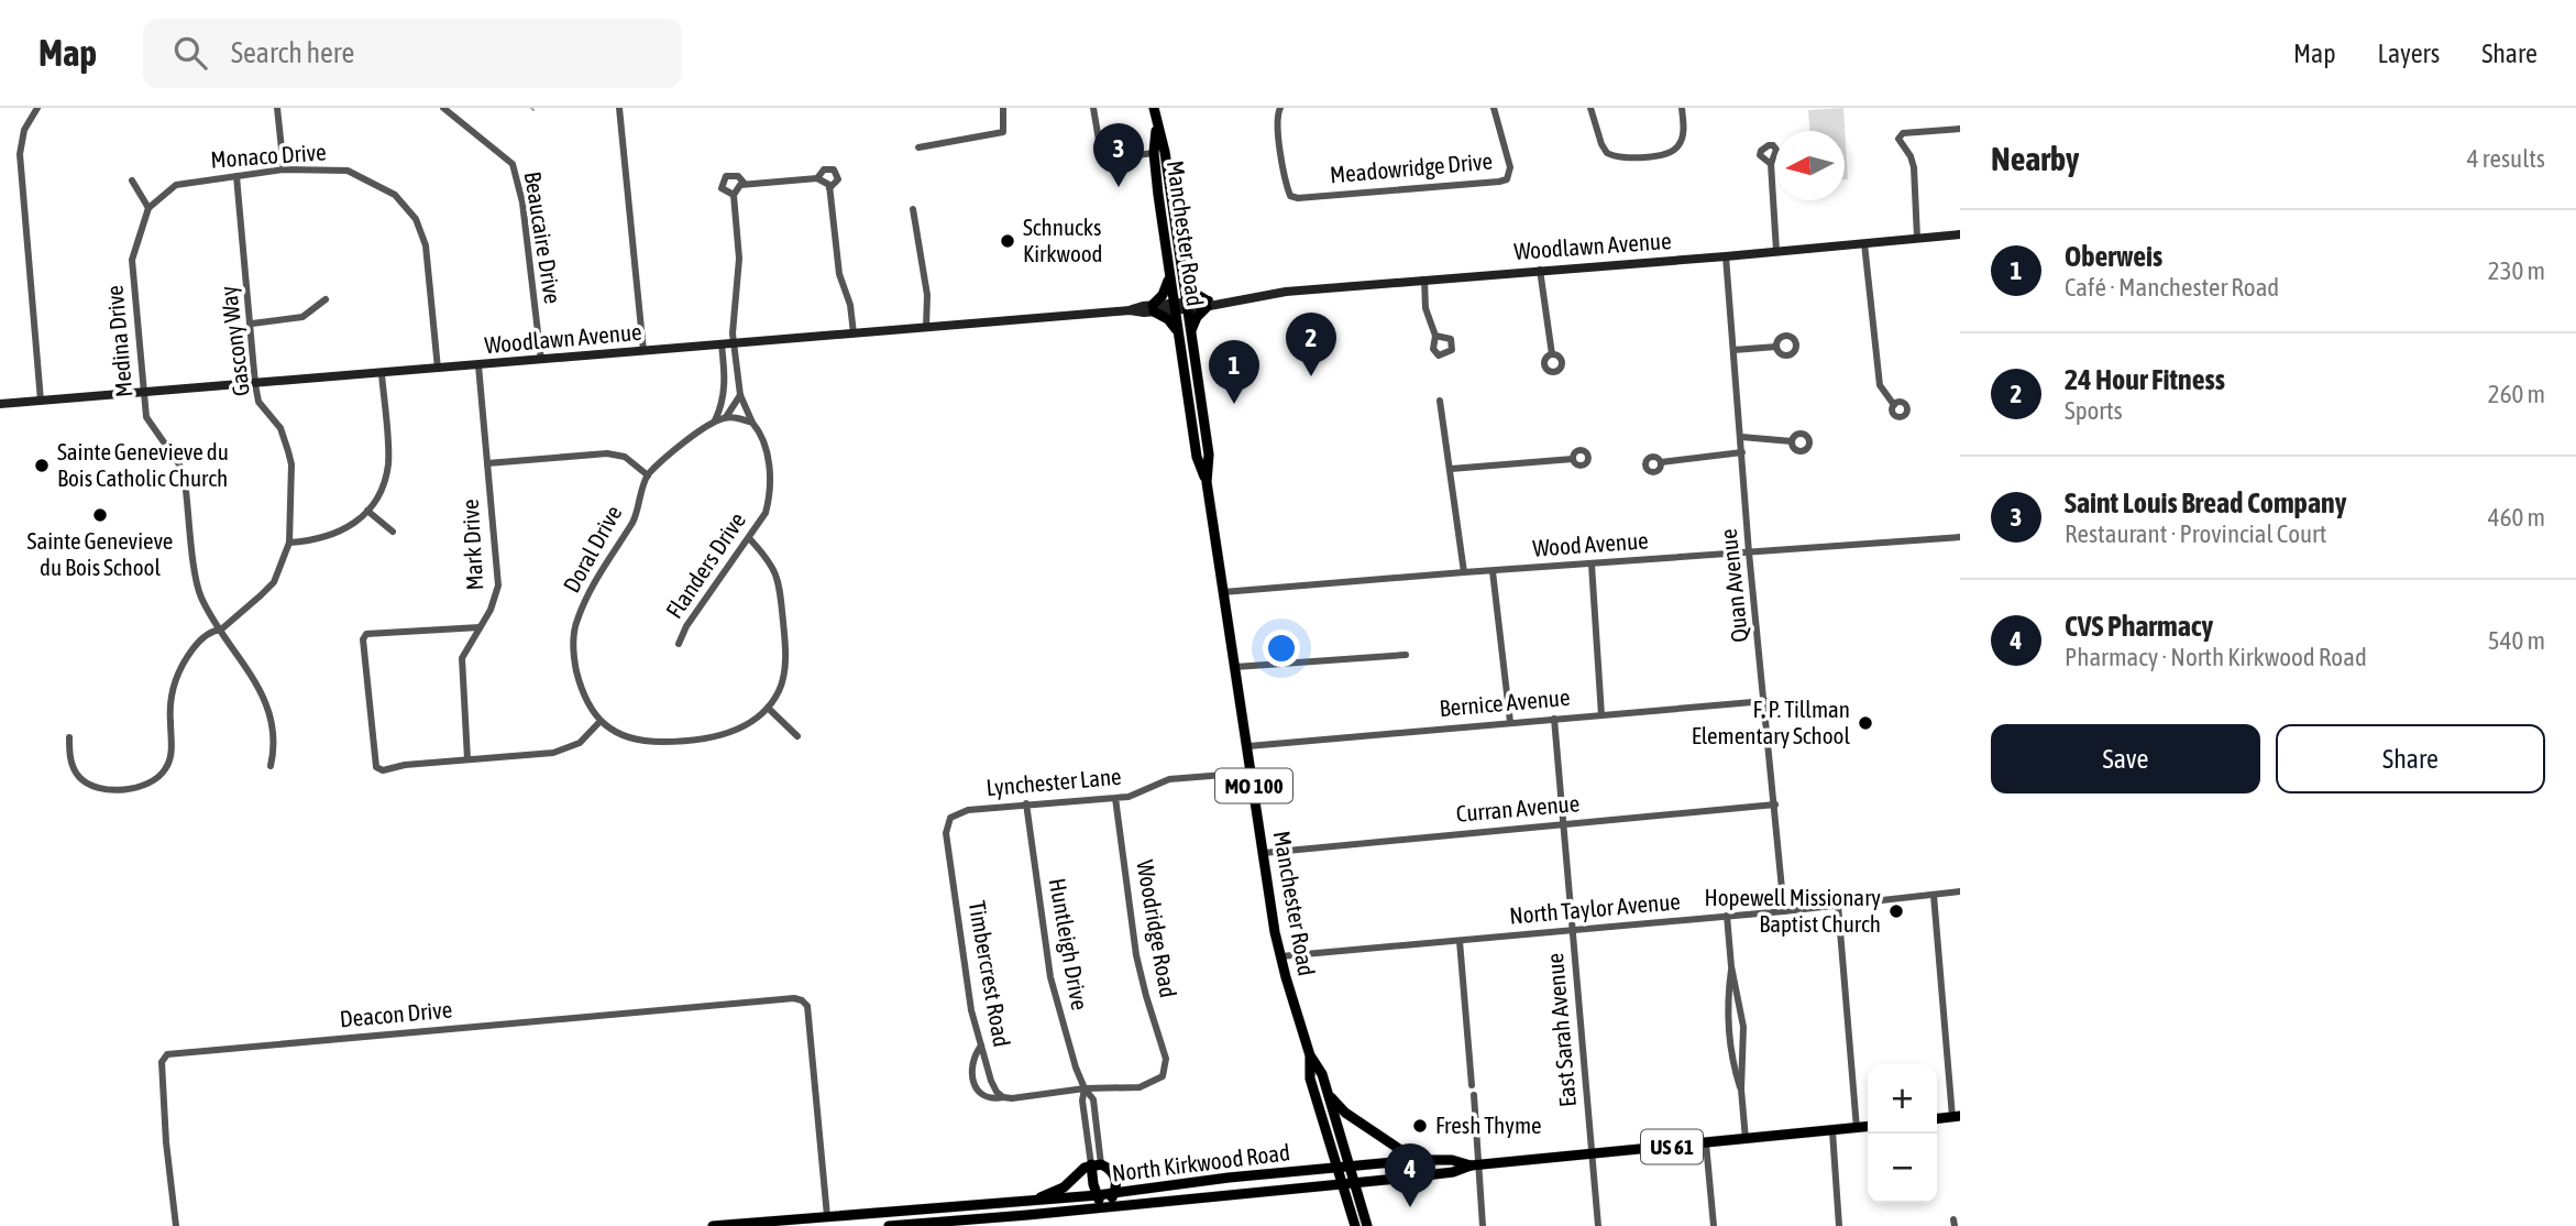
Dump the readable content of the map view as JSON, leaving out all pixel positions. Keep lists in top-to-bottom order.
{
  "streets": {
    "main road": [
      "Manchester Road",
      "MO 100",
      "US 61",
      "North Kirkwood Road"
    ],
    "street": [
      "Monaco Drive",
      "Meadowridge Drive",
      "Beaucaire Drive",
      "Woodlawn Avenue",
      "Medina Drive",
      "Gascony Way",
      "Mark Drive",
      "Wood Avenue",
      "Doral Drive",
      "Flanders Drive",
      "Quan Avenue",
      "Bernice Avenue",
      "Lynchester Lane",
      "Curran Avenue",
      "North Taylor Avenue",
      "Woodridge Road",
      "Huntleigh Drive",
      "Timbercrest Road",
      "Deacon Drive",
      "East Sarah Avenue"
    ]
  },
  "crossings": [
    ["Monaco Drive", "Woodlawn Avenue"],
    ["Monaco Drive", "Medina Drive"],
    ["Monaco Drive", "Gascony Way"],
    ["Manchester Road", "Woodlawn Avenue"],
    ["Manchester Road", "Wood Avenue"],
    ["Manchester Road", "Bernice Avenue"],
    ["Manchester Road", "Lynchester Lane"],
    ["Manchester Road", "Curran Avenue"],
    ["Manchester Road", "North Taylor Avenue"],
    ["Manchester Road", "North Kirkwood Road"],
    ["Beaucaire Drive", "Woodlawn Avenue"],
    ["Woodlawn Avenue", "Medina Drive"],
    ["Woodlawn Avenue", "Gascony Way"],
    ["Woodlawn Avenue", "Mark Drive"],
    ["Woodlawn Avenue", "Flanders Drive"],
    ["Woodlawn Avenue", "Quan Avenue"],
    ["Medina Drive", "Gascony Way"],
    ["Wood Avenue", "Quan Avenue"],
    ["Quan Avenue", "Bernice Avenue"],
    ["Quan Avenue", "Curran Avenue"],
    ["Quan Avenue", "North Taylor Avenue"],
    ["Bernice Avenue", "East Sarah Avenue"],
    ["Lynchester Lane", "Woodridge Road"],
    ["Lynchester Lane", "Huntleigh Drive"],
    ["Lynchester Lane", "Timbercrest Road"],
    ["Curran Avenue", "East Sarah Avenue"],
    ["North Taylor Avenue", "East Sarah Avenue"],
    ["Woodridge Road", "Huntleigh Drive"],
    ["Deacon Drive", "US 61"],
    ["Deacon Drive", "North Kirkwood Road"],
    ["East Sarah Avenue", "North Kirkwood Road"],
    ["US 61", "North Kirkwood Road"]
  ],
  "places": [
    "Schnucks Kirkwood",
    "Sainte Genevieve du Bois Catholic Church",
    "Sainte Genevieve du Bois School",
    "F. P. Tillman Elementary School",
    "Hopewell Missionary Baptist Church",
    "Fresh Thyme"
  ],
  "north": "left",
  "page": {
    "header": "Map",
    "search": "Search here",
    "nav": ["Map", "Layers", "Share"],
    "heading": ["Nearby", "4 results"],
    "pins": [
      "3",
      "2",
      "1",
      "4"
    ],
    "list": [
      {
        "mark": "1",
        "name": "Oberweis",
        "note": "Café · Manchester Road",
        "value": "230 m"
      },
      {
        "mark": "2",
        "name": "24 Hour Fitness",
        "note": "Sports",
        "value": "260 m"
      },
      {
        "mark": "3",
        "name": "Saint Louis Bread Company",
        "note": "Restaurant · Provincial Court",
        "value": "460 m"
      },
      {
        "mark": "4",
        "name": "CVS Pharmacy",
        "note": "Pharmacy · North Kirkwood Road",
        "value": "540 m"
      }
    ],
    "buttons": ["Save", "Share"],
    "map_buttons": ["+", "−"]
  }
}
